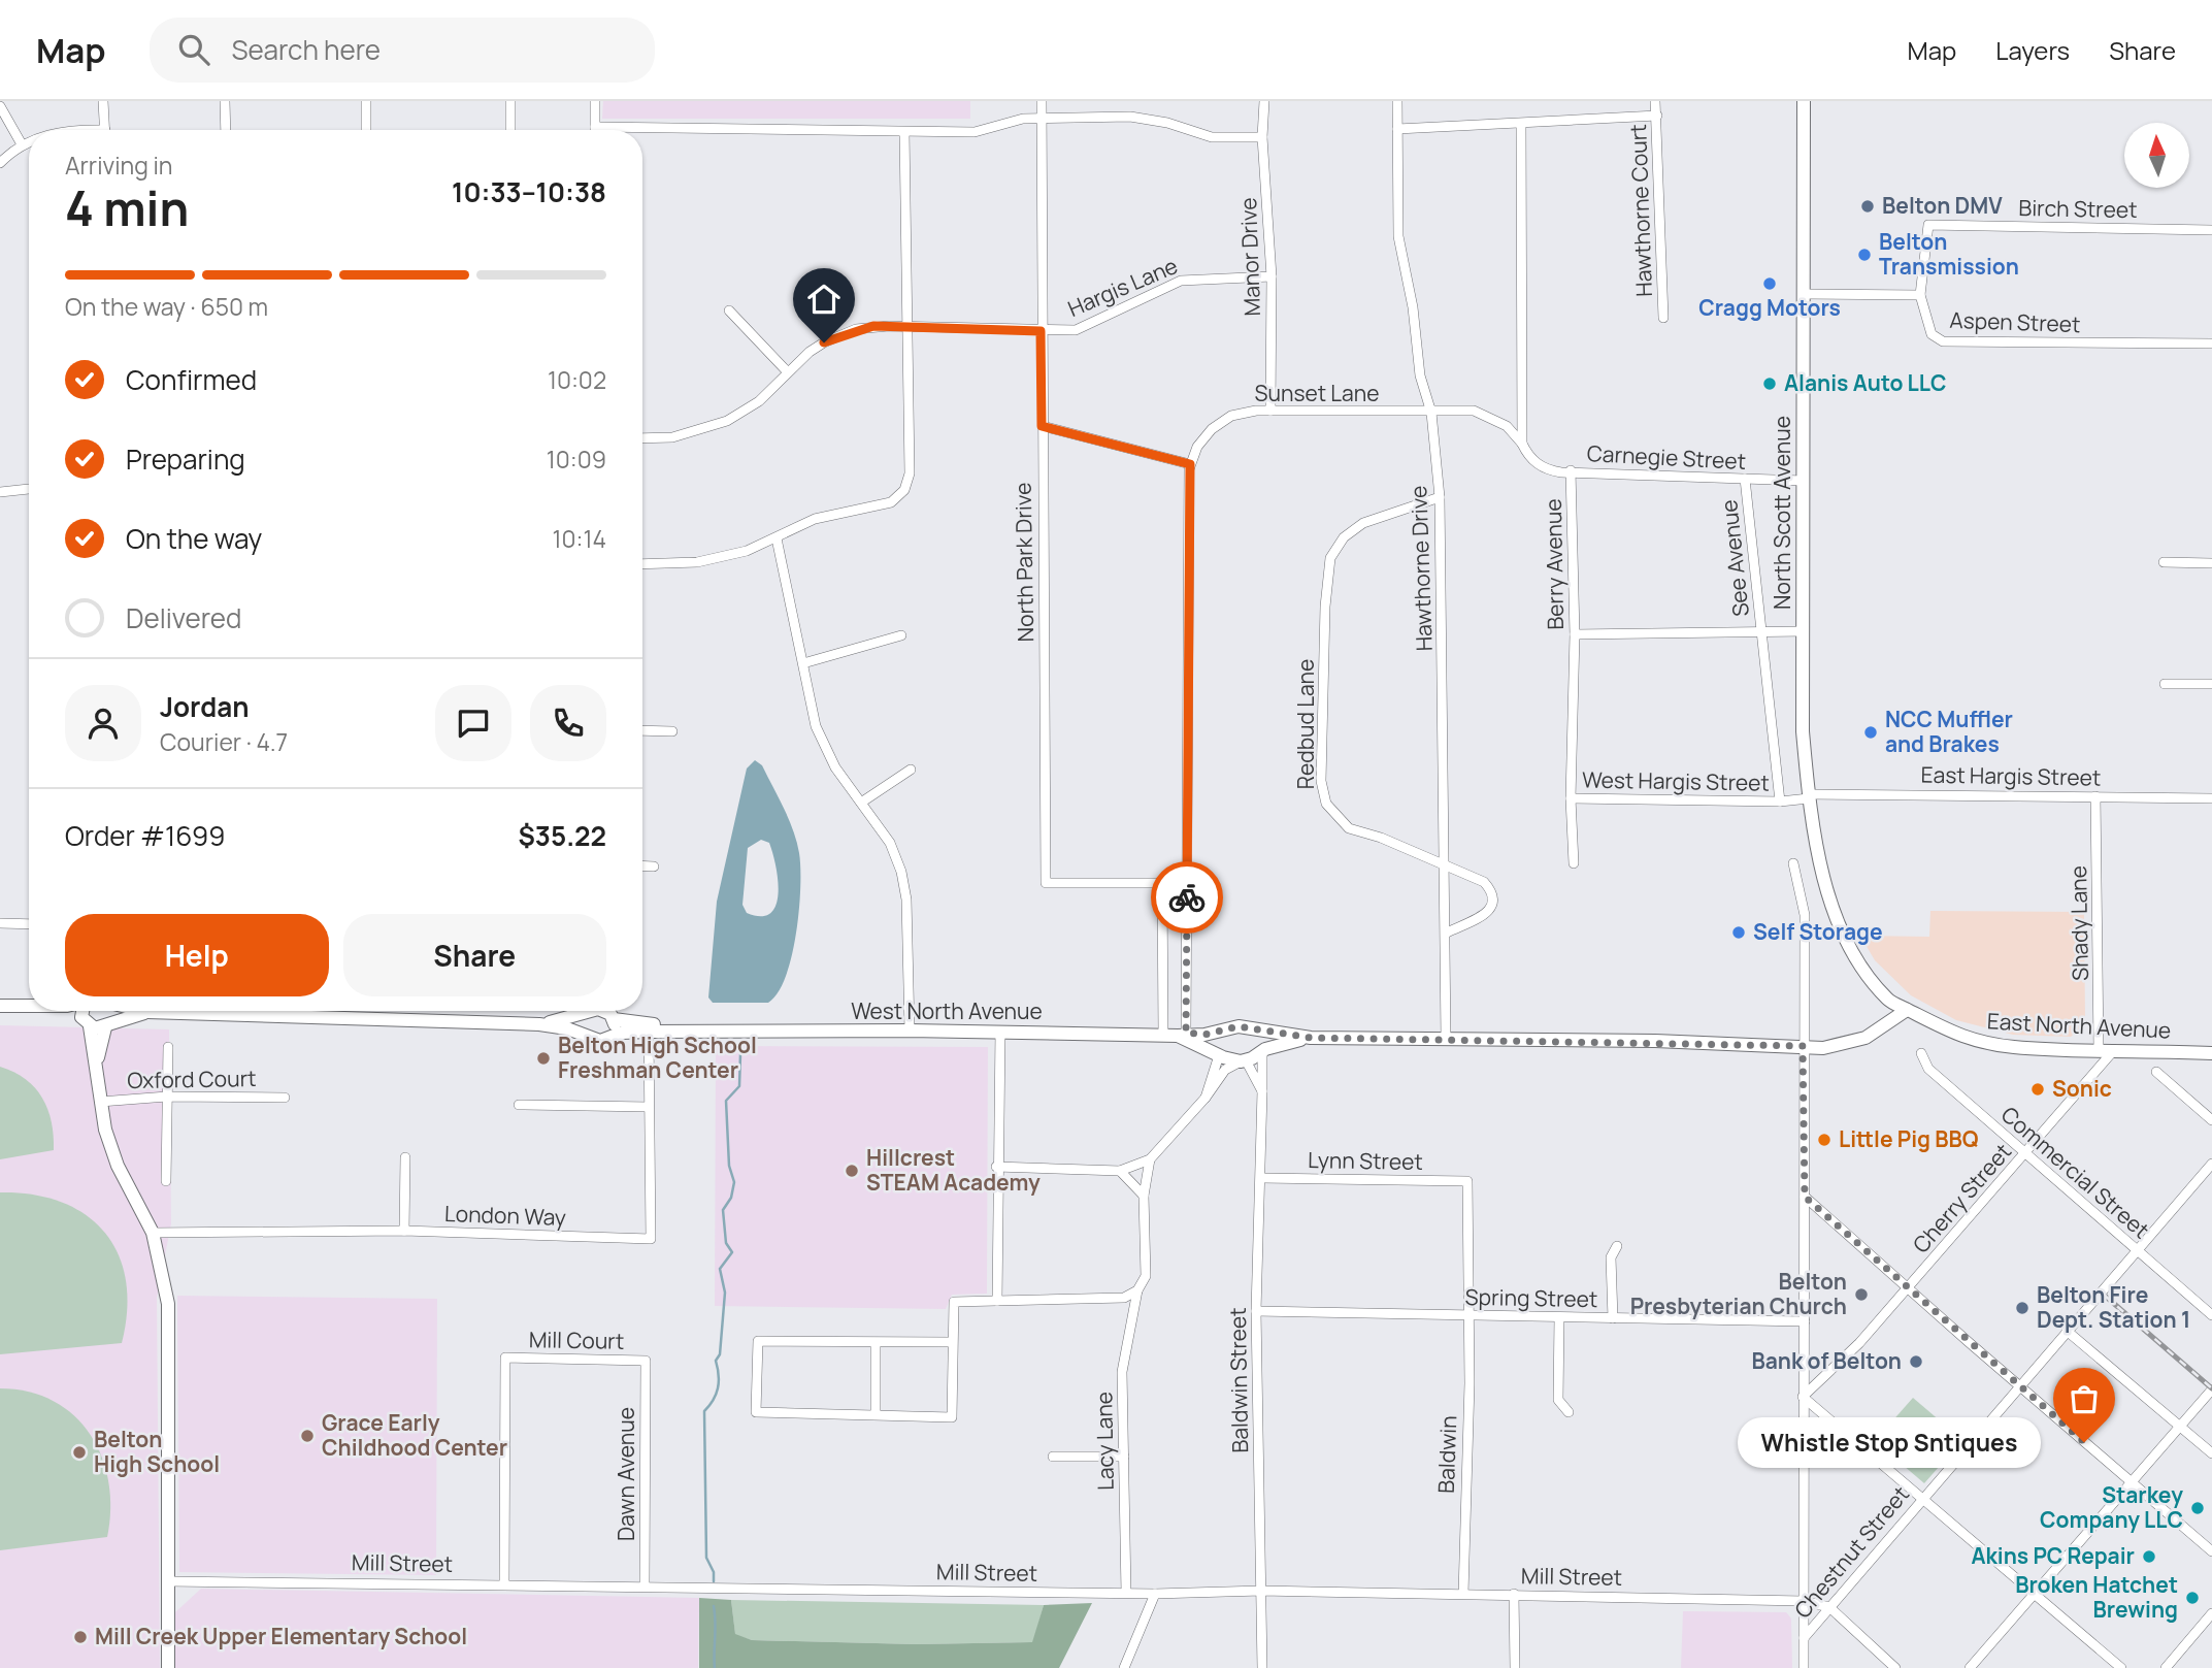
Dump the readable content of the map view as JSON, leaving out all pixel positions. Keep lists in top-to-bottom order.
{
  "streets": {
    "main road": ["North Scott Avenue", "West North Avenue", "East North Avenue"],
    "street": [
      "Birch Street",
      "Hawthorne Court",
      "Manor Drive",
      "Hargis Lane",
      "Aspen Street",
      "Sunset Lane",
      "Carnegie Street",
      "See Avenue",
      "North Park Drive",
      "Berry Avenue",
      "Hawthorne Drive",
      "Redbud Lane",
      "East Hargis Street",
      "West Hargis Street",
      "Shady Lane",
      "Oxford Court",
      "Lynn Street",
      "Commercial Street",
      "Cherry Street",
      "London Way",
      "Spring Street",
      "Mill Court",
      "Baldwin Street",
      "Lacy Lane",
      "Baldwin",
      "Dawn Avenue",
      "Chestnut Street",
      "Mill Street"
    ]
  },
  "crossings": [
    ["Birch Street", "Aspen Street"],
    ["Manor Drive", "Hargis Lane"],
    ["Manor Drive", "Sunset Lane"],
    ["Hargis Lane", "North Park Drive"],
    ["Aspen Street", "North Scott Avenue"],
    ["Sunset Lane", "Berry Avenue"],
    ["Sunset Lane", "Hawthorne Drive"],
    ["Carnegie Street", "North Scott Avenue"],
    ["Carnegie Street", "See Avenue"],
    ["Carnegie Street", "Berry Avenue"],
    ["North Scott Avenue", "East Hargis Street"],
    ["North Scott Avenue", "West North Avenue"],
    ["North Scott Avenue", "East North Avenue"],
    ["Berry Avenue", "West Hargis Street"],
    ["Hawthorne Drive", "Redbud Lane"],
    ["Hawthorne Drive", "West North Avenue"],
    ["East Hargis Street", "West Hargis Street"],
    ["East Hargis Street", "Shady Lane"],
    ["Shady Lane", "East North Avenue"],
    ["West North Avenue", "East North Avenue"],
    ["West North Avenue", "London Way"],
    ["West North Avenue", "Baldwin Street"],
    ["East North Avenue", "Cherry Street"],
    ["Lynn Street", "Baldwin Street"],
    ["Lynn Street", "Baldwin"],
    ["Commercial Street", "Cherry Street"],
    ["Commercial Street", "Chestnut Street"],
    ["Spring Street", "Baldwin Street"],
    ["Spring Street", "Baldwin"],
    ["Mill Court", "Dawn Avenue"],
    ["Mill Court", "Mill Street"],
    ["Baldwin Street", "Mill Street"],
    ["Lacy Lane", "Mill Street"],
    ["Baldwin", "Mill Street"],
    ["Dawn Avenue", "Mill Street"],
    ["Chestnut Street", "Mill Street"]
  ],
  "places": [
    "Belton DMV",
    "Belton Transmission",
    "Cragg Motors",
    "Alanis Auto LLC",
    "NCC Muffler and Brakes",
    "Self Storage",
    "Belton High School Freshman Center",
    "Sonic",
    "Little Pig BBQ",
    "Hillcrest STEAM Academy",
    "Belton Presbyterian Church",
    "Belton Fire Dept. Station 1",
    "Bank of Belton",
    "Grace Early Childhood Center",
    "Whistle Stop Sntiques",
    "Belton High School",
    "Starkey Company LLC",
    "Akins PC Repair",
    "Broken Hatchet Brewing",
    "Mill Creek Upper Elementary School"
  ],
  "north": "top",
  "page": {
    "header": "Map",
    "search": "Search here",
    "nav": ["Map", "Layers", "Share"],
    "heading": ["4 min", "Arriving in", "10:33–10:38"],
    "panel": [
      "Jordan",
      "Courier · 4.7",
      "Order #1699",
      "$35.22"
    ],
    "bar": "On the way · 650 m",
    "list": [
      ["Confirmed", "10:02"],
      ["Preparing", "10:09"],
      ["On the way", "10:14"],
      "Delivered"
    ],
    "buttons": ["Help", "Share"],
    "bubble": "Whistle Stop Sntiques"
  }
}
